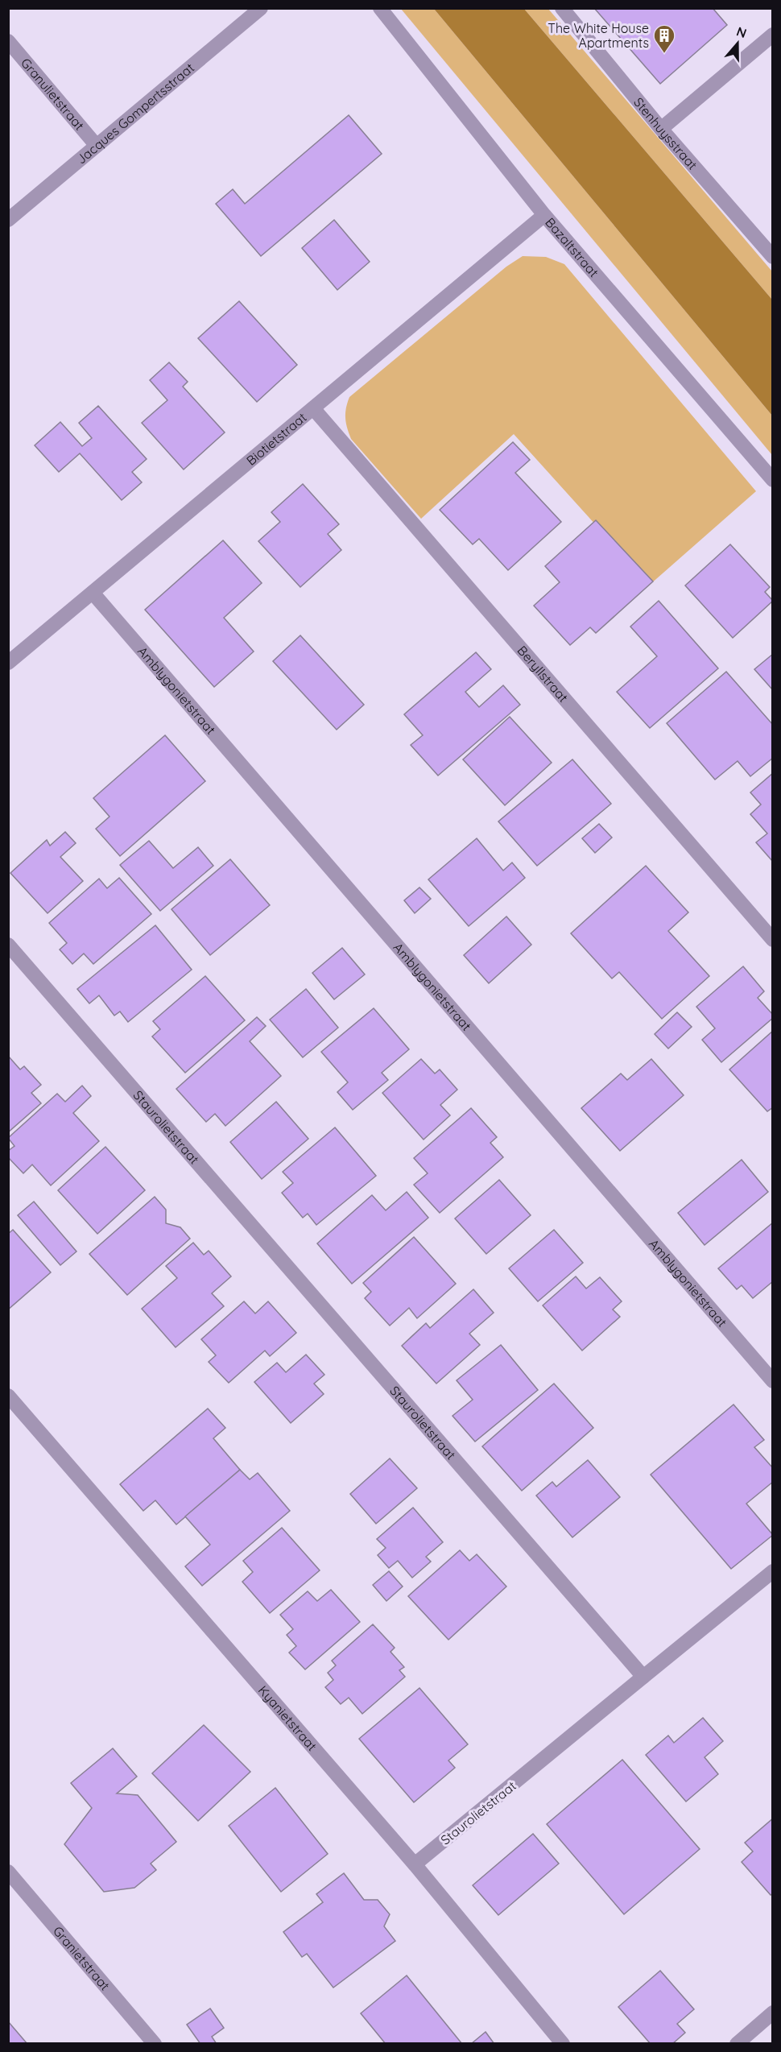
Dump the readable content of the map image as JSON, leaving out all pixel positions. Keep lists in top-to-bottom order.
{
  "streets": {
    "street": [
      "Granulietstraat",
      "Jacques Gompertsstraat",
      "Stenhuysstraat",
      "Bazaltstraat",
      "Biotietstraat",
      "Beryllstraat",
      "Amblygonietstraat",
      "Staurolietstraat",
      "Kyanietstraat",
      "Granietstraat"
    ]
  },
  "crossings": [
    ["Granulietstraat", "Jacques Gompertsstraat"],
    ["Bazaltstraat", "Biotietstraat"],
    ["Biotietstraat", "Beryllstraat"],
    ["Biotietstraat", "Amblygonietstraat"],
    ["Staurolietstraat", "Kyanietstraat"]
  ],
  "places": {
    "building": ["The White House Apartments"]
  },
  "north": "top"
}
